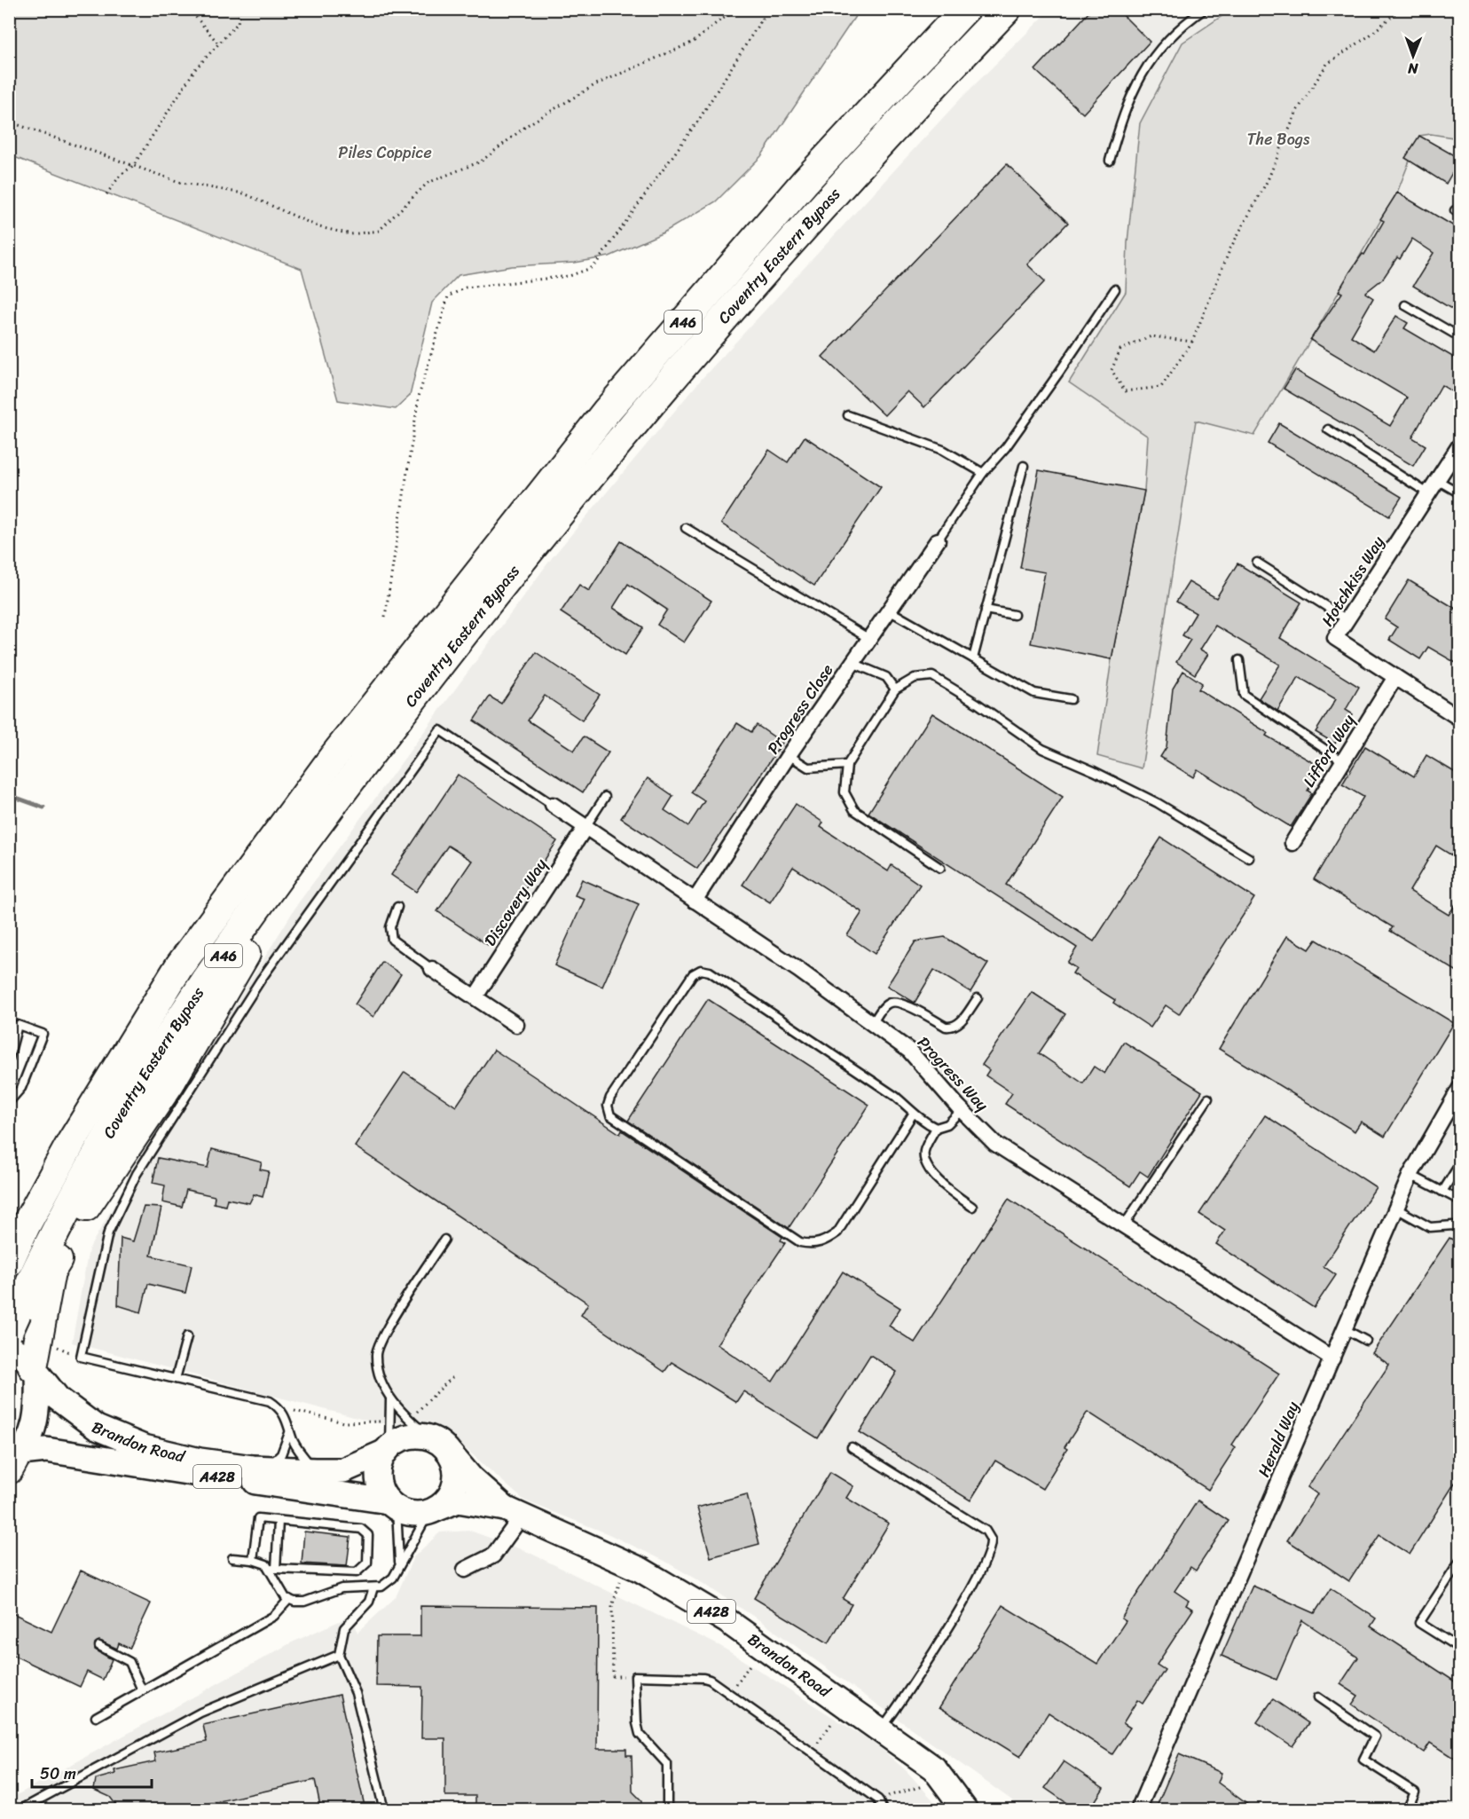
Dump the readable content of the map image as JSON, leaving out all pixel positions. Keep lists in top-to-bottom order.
{
  "streets": {
    "highway": ["Coventry Eastern Bypass", "A46"],
    "main road": ["Brandon Road", "A428"],
    "street": [
      "Hotchkiss Way",
      "Progress Close",
      "Lifford Way",
      "Discovery Way",
      "Progress Way",
      "Herald Way"
    ]
  },
  "crossings": [
    ["Hotchkiss Way", "Lifford Way"],
    ["Progress Close", "Progress Way"],
    ["Discovery Way", "Progress Way"],
    ["Progress Way", "Herald Way"]
  ],
  "parks": ["The Bogs", "Piles Coppice"],
  "scale_bar": "50 m",
  "north": "bottom"
}
